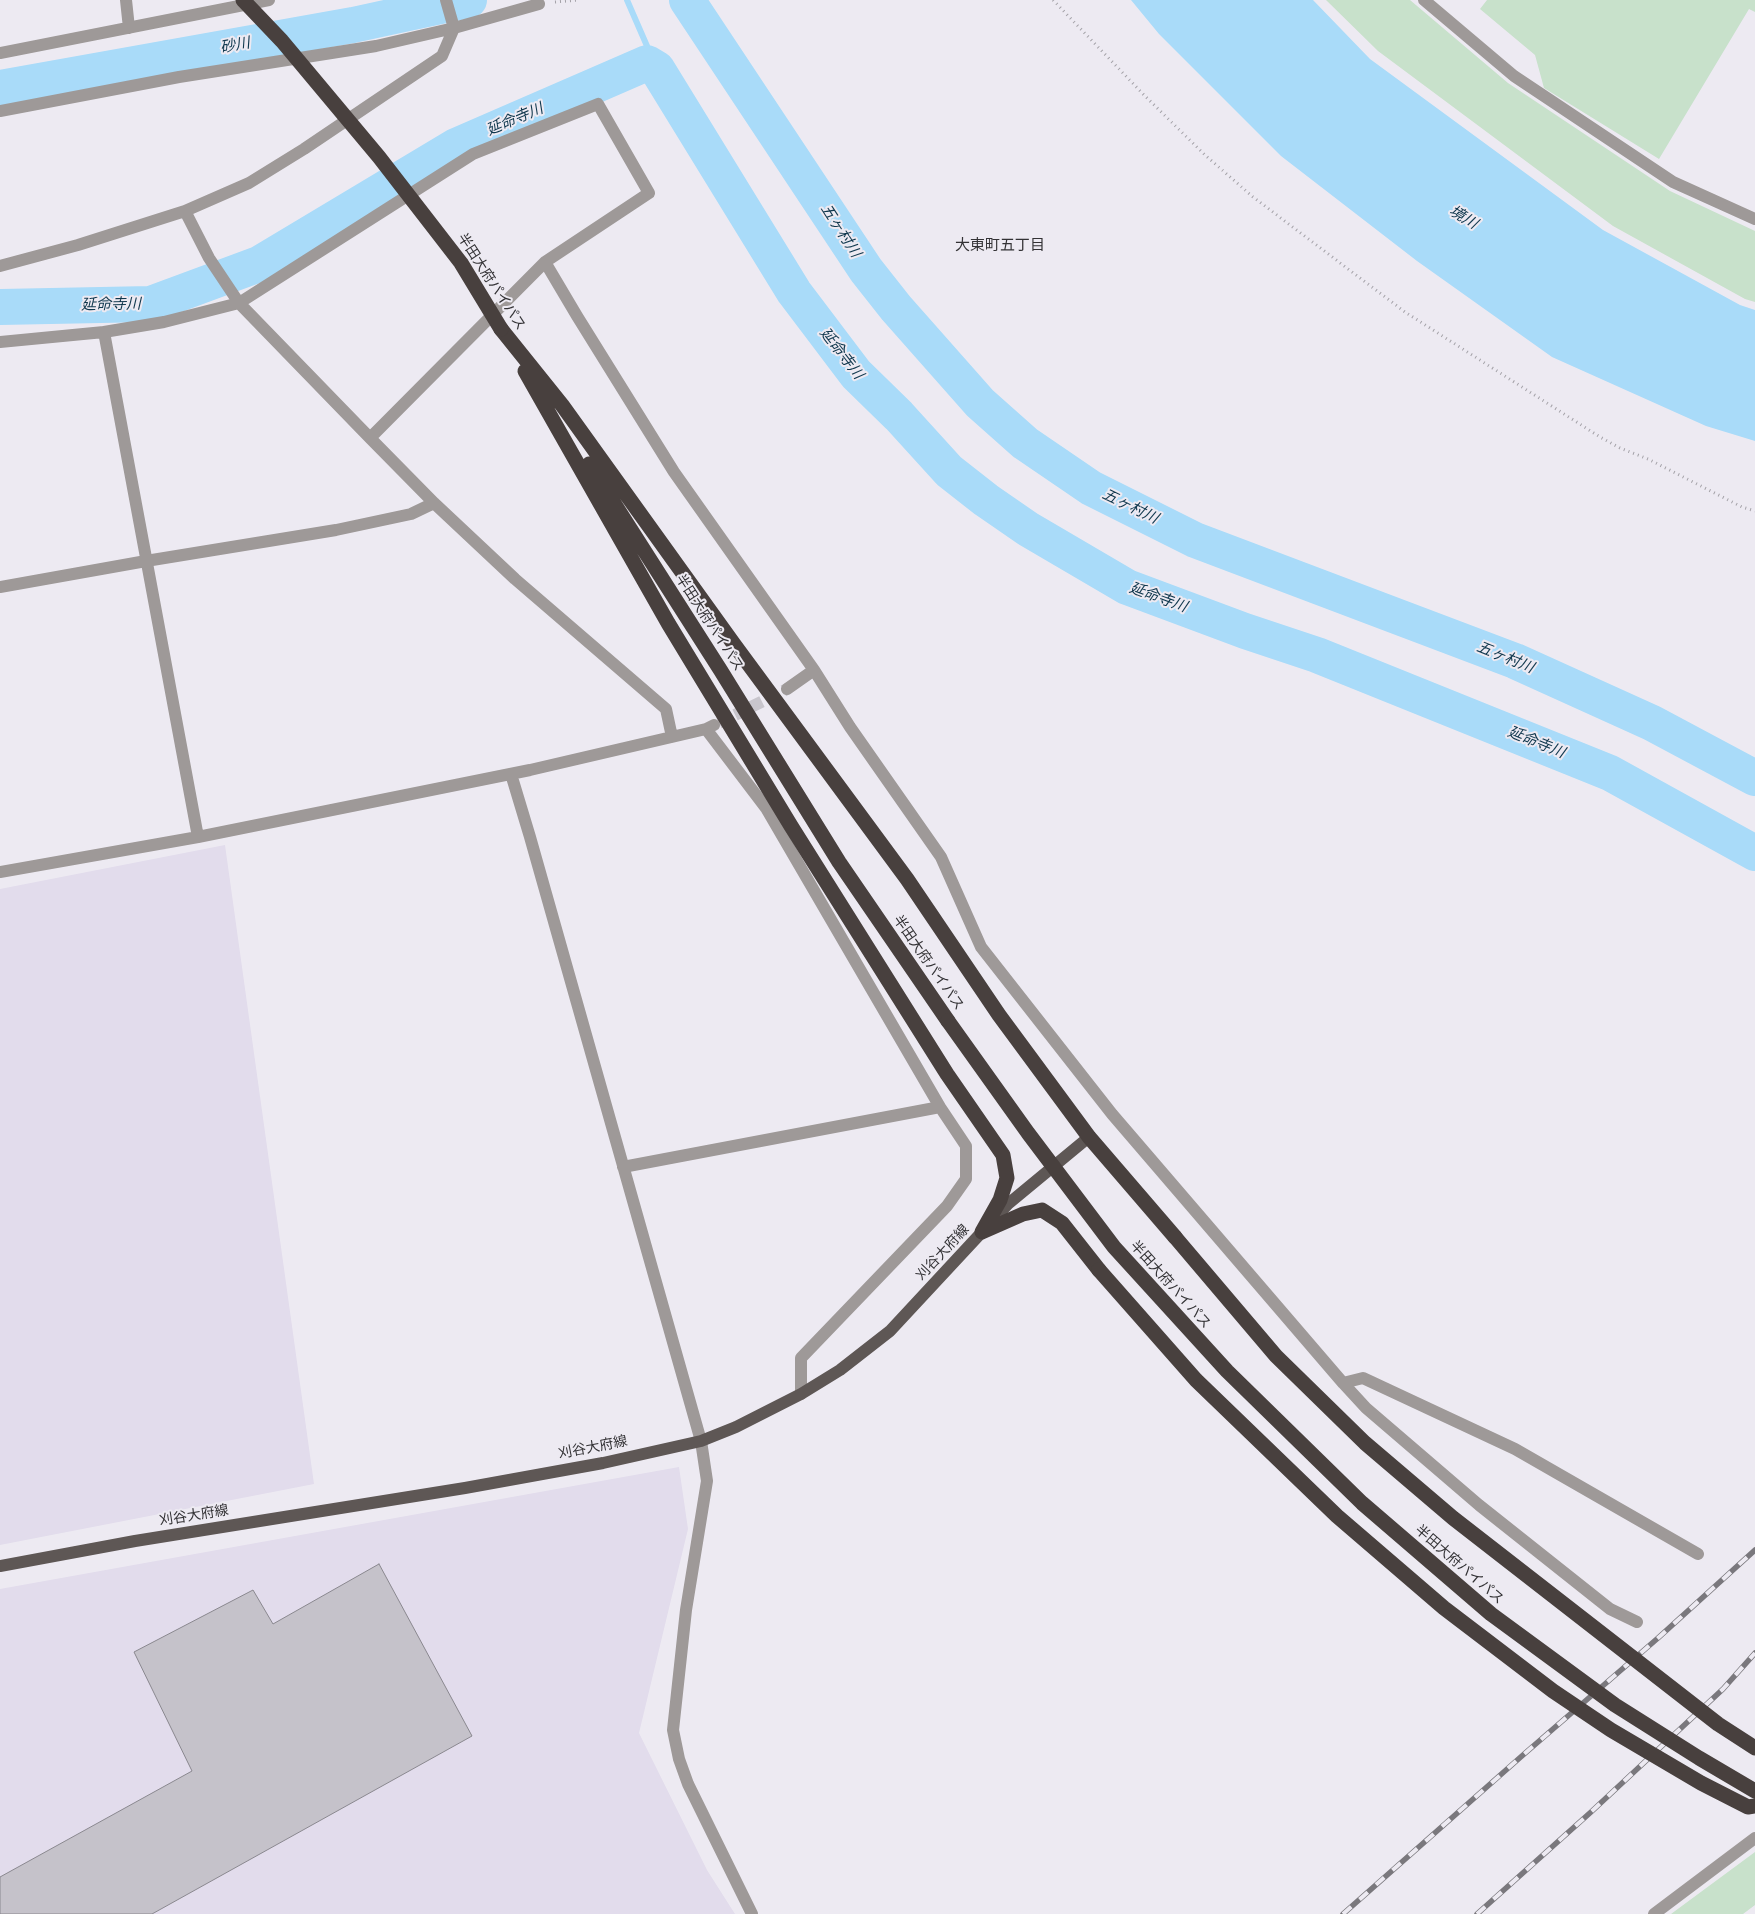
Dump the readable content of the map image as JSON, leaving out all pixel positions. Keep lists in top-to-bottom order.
{
  "streets": {
    "highway": ["半田大府パイパス"],
    "main road": ["刈谷大府線"]
  },
  "districts": ["大東町五丁目"],
  "water": [
    "砂川",
    "延命寺川",
    "境川",
    "五ヶ村川"
  ]
}
